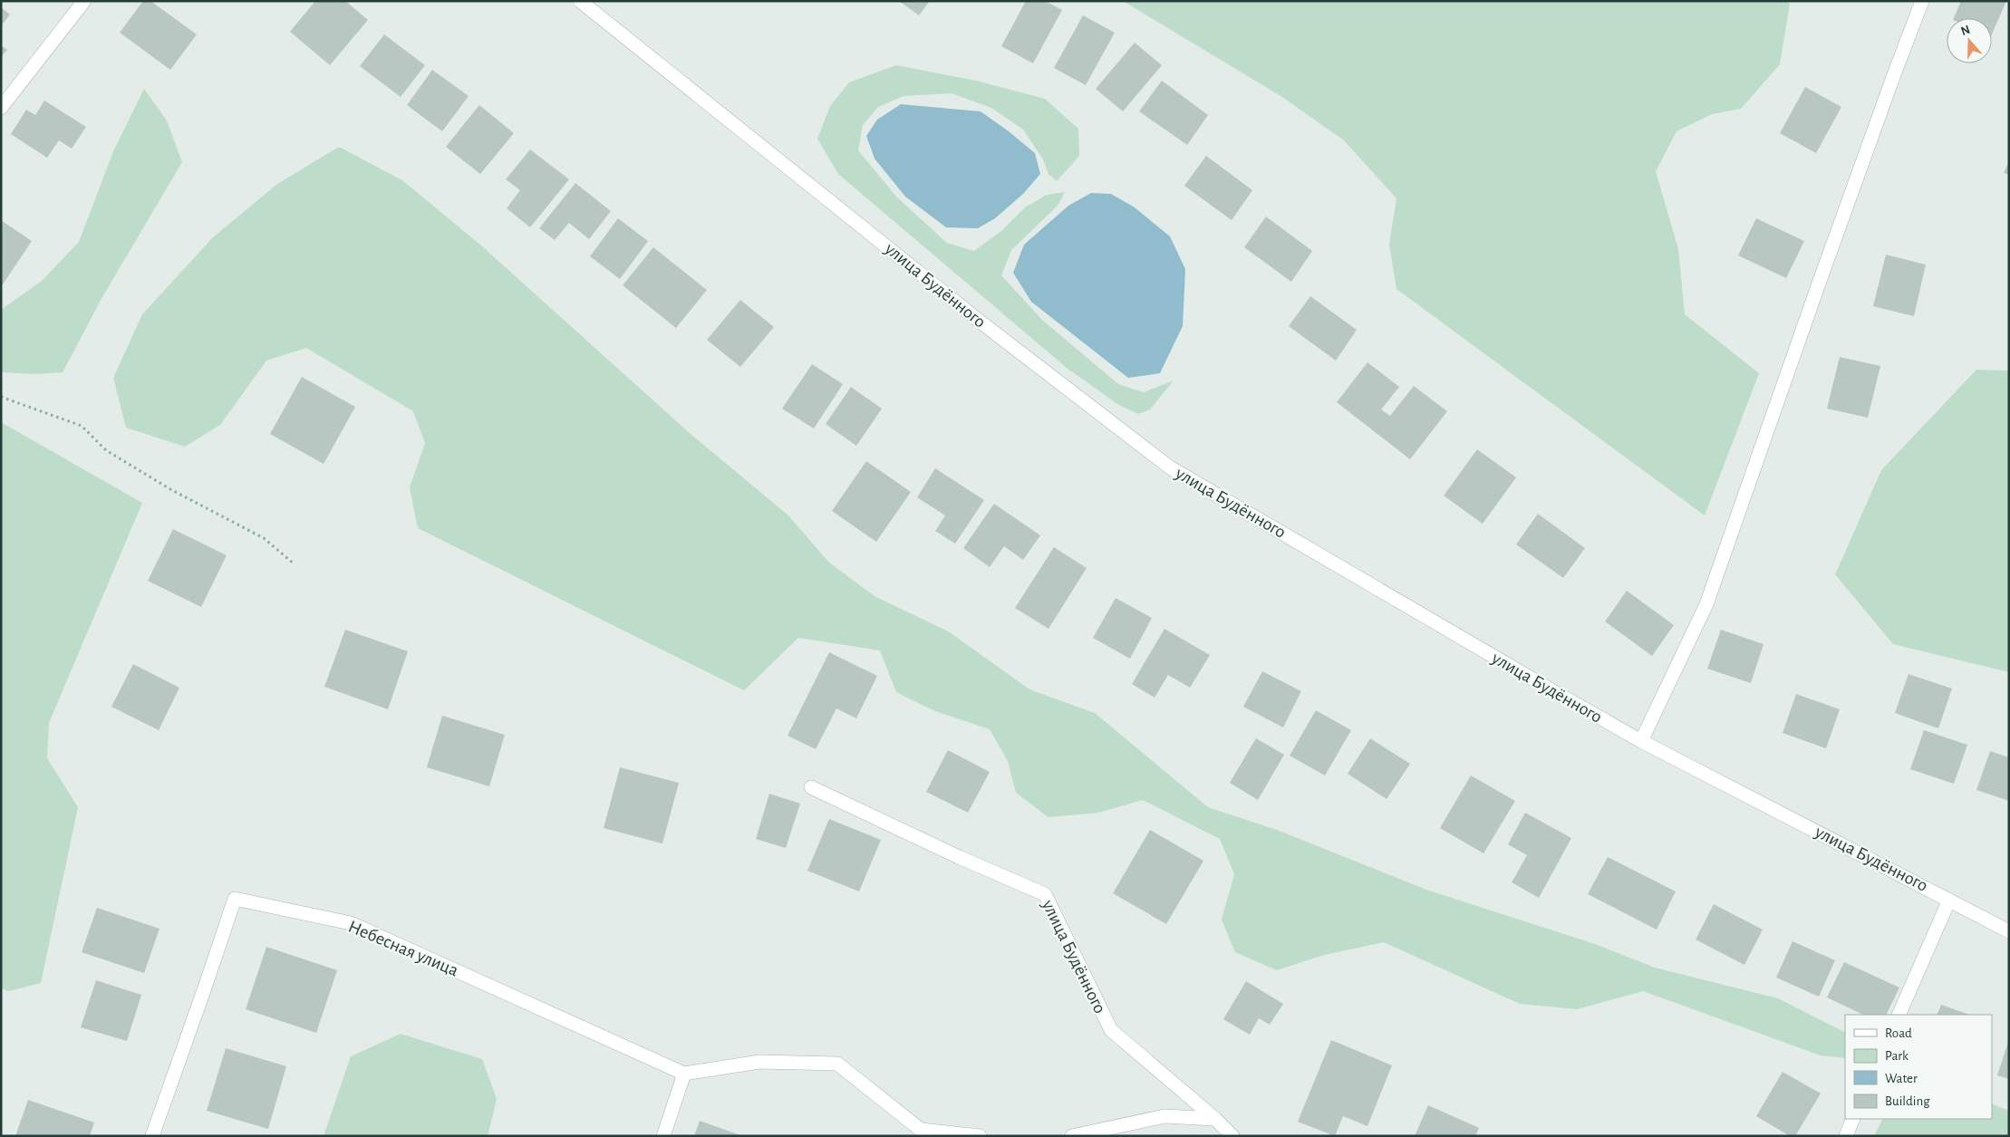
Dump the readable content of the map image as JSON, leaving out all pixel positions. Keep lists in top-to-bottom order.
{
  "streets": {
    "street": ["улица Будённого", "Небесная улица"]
  },
  "legend": [
    "Road",
    "Park",
    "Water",
    "Building"
  ],
  "north": "top"
}
